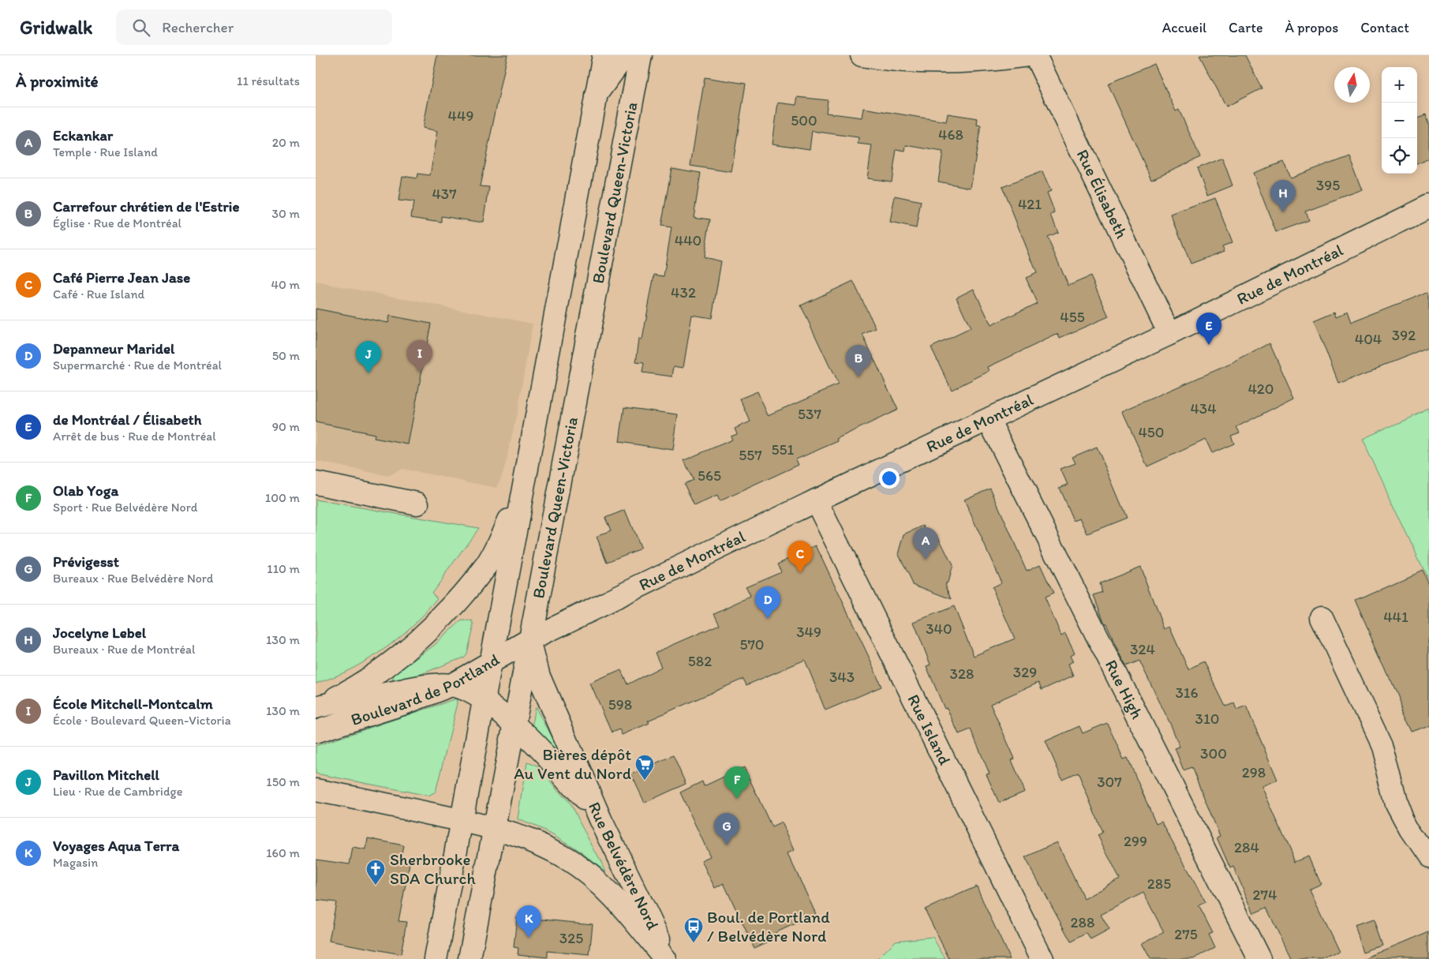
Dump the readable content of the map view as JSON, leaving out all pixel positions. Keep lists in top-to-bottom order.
{
  "streets": {
    "main road": [
      "Boulevard Queen-Victoria",
      "Rue Élisabeth",
      "Rue de Montréal",
      "Boulevard de Portland",
      "Rue High",
      "Rue Island",
      "Rue Belvédère Nord"
    ]
  },
  "crossings": [
    ["Boulevard Queen-Victoria", "Rue de Montréal"],
    ["Boulevard Queen-Victoria", "Boulevard de Portland"],
    ["Boulevard Queen-Victoria", "Rue Belvédère Nord"],
    ["Rue Élisabeth", "Rue de Montréal"],
    ["Rue de Montréal", "Boulevard de Portland"],
    ["Rue de Montréal", "Rue High"],
    ["Rue de Montréal", "Rue Island"],
    ["Rue de Montréal", "Rue Belvédère Nord"],
    ["Boulevard de Portland", "Rue Belvédère Nord"]
  ],
  "places": {
    "supermarket": ["Bières dépôt Au Vent du Nord"],
    "church": ["Sherbrooke SDA Church"],
    "bus stop": ["Boul. de Portland / Belvédère Nord"]
  },
  "house_numbers": [
    "449",
    "500",
    "468",
    "395",
    "437",
    "421",
    "440",
    "432",
    "455",
    "392",
    "404",
    "420",
    "434",
    "537",
    "450",
    "551",
    "557",
    "565",
    "441",
    "340",
    "349",
    "570",
    "324",
    "582",
    "329",
    "328",
    "343",
    "316",
    "598",
    "310",
    "300",
    "298",
    "307",
    "299",
    "284",
    "285",
    "274",
    "288",
    "275",
    "325"
  ],
  "north": "top",
  "page": {
    "header": "Gridwalk",
    "search": "Rechercher",
    "nav": [
      "Accueil",
      "Carte",
      "À propos",
      "Contact"
    ],
    "heading": ["À proximité", "11 résultats"],
    "map_buttons": ["+", "−"],
    "list": [
      {
        "mark": "A",
        "name": "Eckankar",
        "note": "Temple · Rue Island",
        "value": "20 m"
      },
      {
        "mark": "B",
        "name": "Carrefour chrétien de l'Estrie",
        "note": "Église · Rue de Montréal",
        "value": "30 m"
      },
      {
        "mark": "C",
        "name": "Café Pierre Jean Jase",
        "note": "Café · Rue Island",
        "value": "40 m"
      },
      {
        "mark": "D",
        "name": "Depanneur Maridel",
        "note": "Supermarché · Rue de Montréal",
        "value": "50 m"
      },
      {
        "mark": "E",
        "name": "de Montréal / Élisabeth",
        "note": "Arrêt de bus · Rue de Montréal",
        "value": "90 m"
      },
      {
        "mark": "F",
        "name": "Olab Yoga",
        "note": "Sport · Rue Belvédère Nord",
        "value": "100 m"
      },
      {
        "mark": "G",
        "name": "Prévigesst",
        "note": "Bureaux · Rue Belvédère Nord",
        "value": "110 m"
      },
      {
        "mark": "H",
        "name": "Jocelyne Lebel",
        "note": "Bureaux · Rue de Montréal",
        "value": "130 m"
      },
      {
        "mark": "I",
        "name": "École Mitchell-Montcalm",
        "note": "École · Boulevard Queen-Victoria",
        "value": "130 m"
      },
      {
        "mark": "J",
        "name": "Pavillon Mitchell",
        "note": "Lieu · Rue de Cambridge",
        "value": "150 m"
      },
      {
        "mark": "K",
        "name": "Voyages Aqua Terra",
        "note": "Magasin",
        "value": "160 m"
      }
    ],
    "pins": [
      "H",
      "E",
      "I",
      "J",
      "B",
      "A",
      "C",
      "D",
      "F",
      "G",
      "K"
    ]
  }
}
